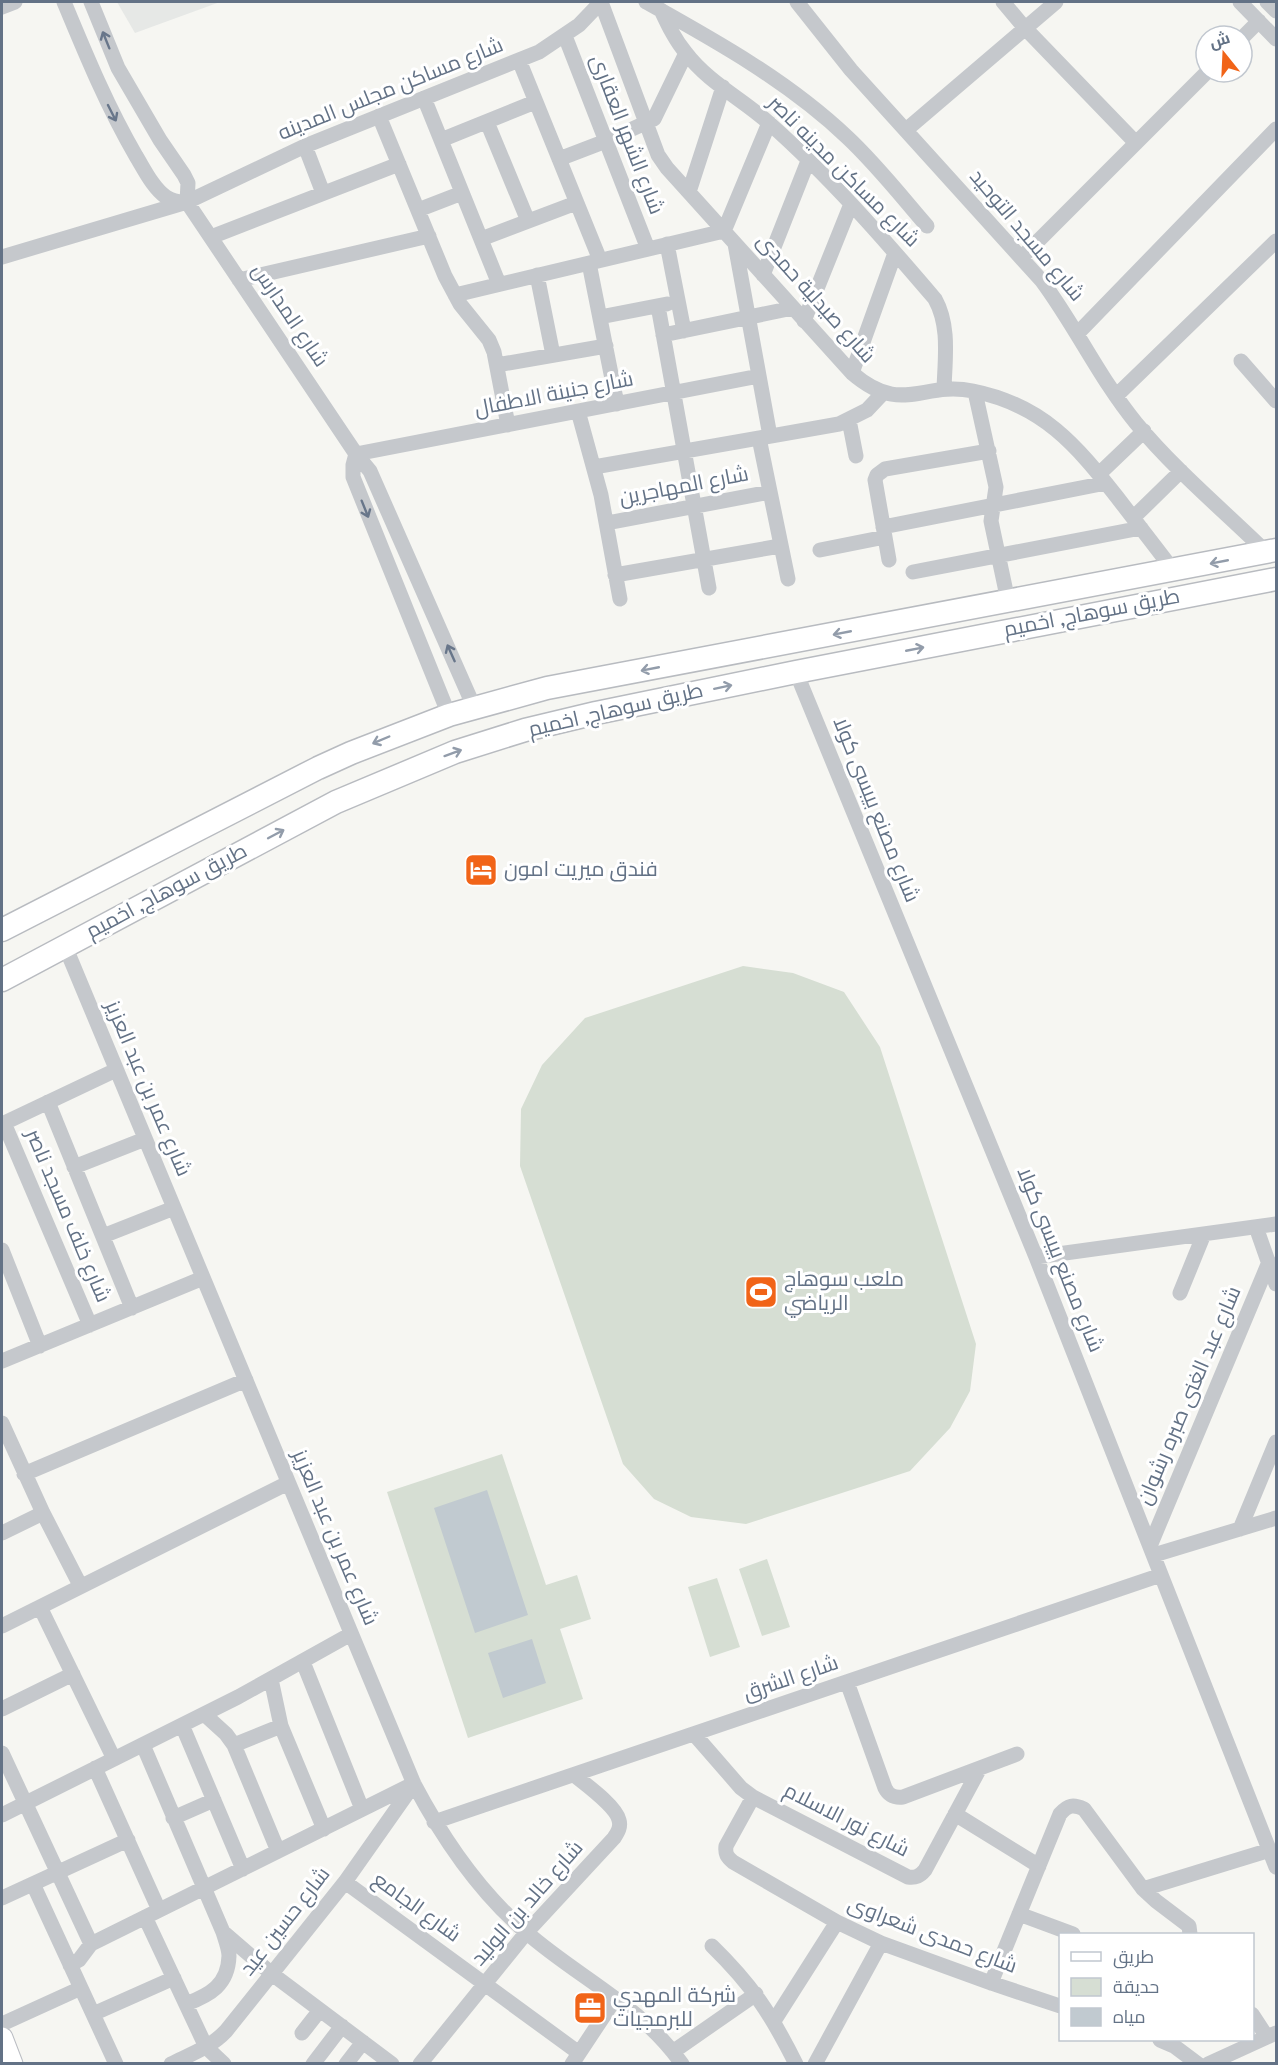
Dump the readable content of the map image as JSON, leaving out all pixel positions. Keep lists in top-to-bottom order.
{
  "streets": {
    "main road": ["طريق سوهاج, اخميم"],
    "street": [
      "شارع مساكن مجلس المدينه",
      "شارع الشهر العقارى",
      "شارع مساكن مدينه ناصر",
      "شارع مسجد التوحيد",
      "شارع صيدلية حمدى",
      "شارع المدارس",
      "شارع جنينة الاطفال",
      "شارع المهاجرين",
      "شارع مصنع بيبسى كولا",
      "شارع عمر بن عبد العزيز",
      "شارع خلف مسجد ناصر",
      "شارع عبد الغنى صبره رشوان",
      "شارع الشرق",
      "شارع نور الاسلام",
      "شارع خالد بن الوليد",
      "شارع الجامع",
      "شارع حسين عيد",
      "شارع حمدى شعراوى"
    ]
  },
  "crossings": [
    ["شارع مساكن مجلس المدينه", "شارع الشهر العقارى"],
    ["شارع مساكن مجلس المدينه", "شارع صيدلية حمدى"],
    ["شارع مساكن مجلس المدينه", "شارع المدارس"],
    ["شارع مساكن مدينه ناصر", "شارع صيدلية حمدى"],
    ["شارع مسجد التوحيد", "طريق سوهاج, اخميم"],
    ["شارع صيدلية حمدى", "طريق سوهاج, اخميم"],
    ["شارع المدارس", "شارع جنينة الاطفال"],
    ["شارع المدارس", "طريق سوهاج, اخميم"],
    ["طريق سوهاج, اخميم", "شارع مصنع بيبسى كولا"],
    ["طريق سوهاج, اخميم", "شارع عمر بن عبد العزيز"],
    ["شارع مصنع بيبسى كولا", "شارع عبد الغنى صبره رشوان"],
    ["شارع مصنع بيبسى كولا", "شارع الشرق"],
    ["شارع عمر بن عبد العزيز", "شارع الشرق"],
    ["شارع عمر بن عبد العزيز", "شارع خالد بن الوليد"],
    ["شارع عمر بن عبد العزيز", "شارع حسين عيد"],
    ["شارع الشرق", "شارع نور الاسلام"],
    ["شارع الشرق", "شارع خالد بن الوليد"],
    ["شارع نور الاسلام", "شارع حمدى شعراوى"],
    ["شارع خالد بن الوليد", "شارع الجامع"],
    ["شارع الجامع", "شارع حسين عيد"]
  ],
  "places": {
    "hotel": ["فندق ميريت امون"],
    "sports": ["ملعب سوهاج الرياضي"],
    "office": ["شركة المهدي للبرمجيات"]
  },
  "legend": ["طريق", "حديقة", "مياه"],
  "north": "top"
}
